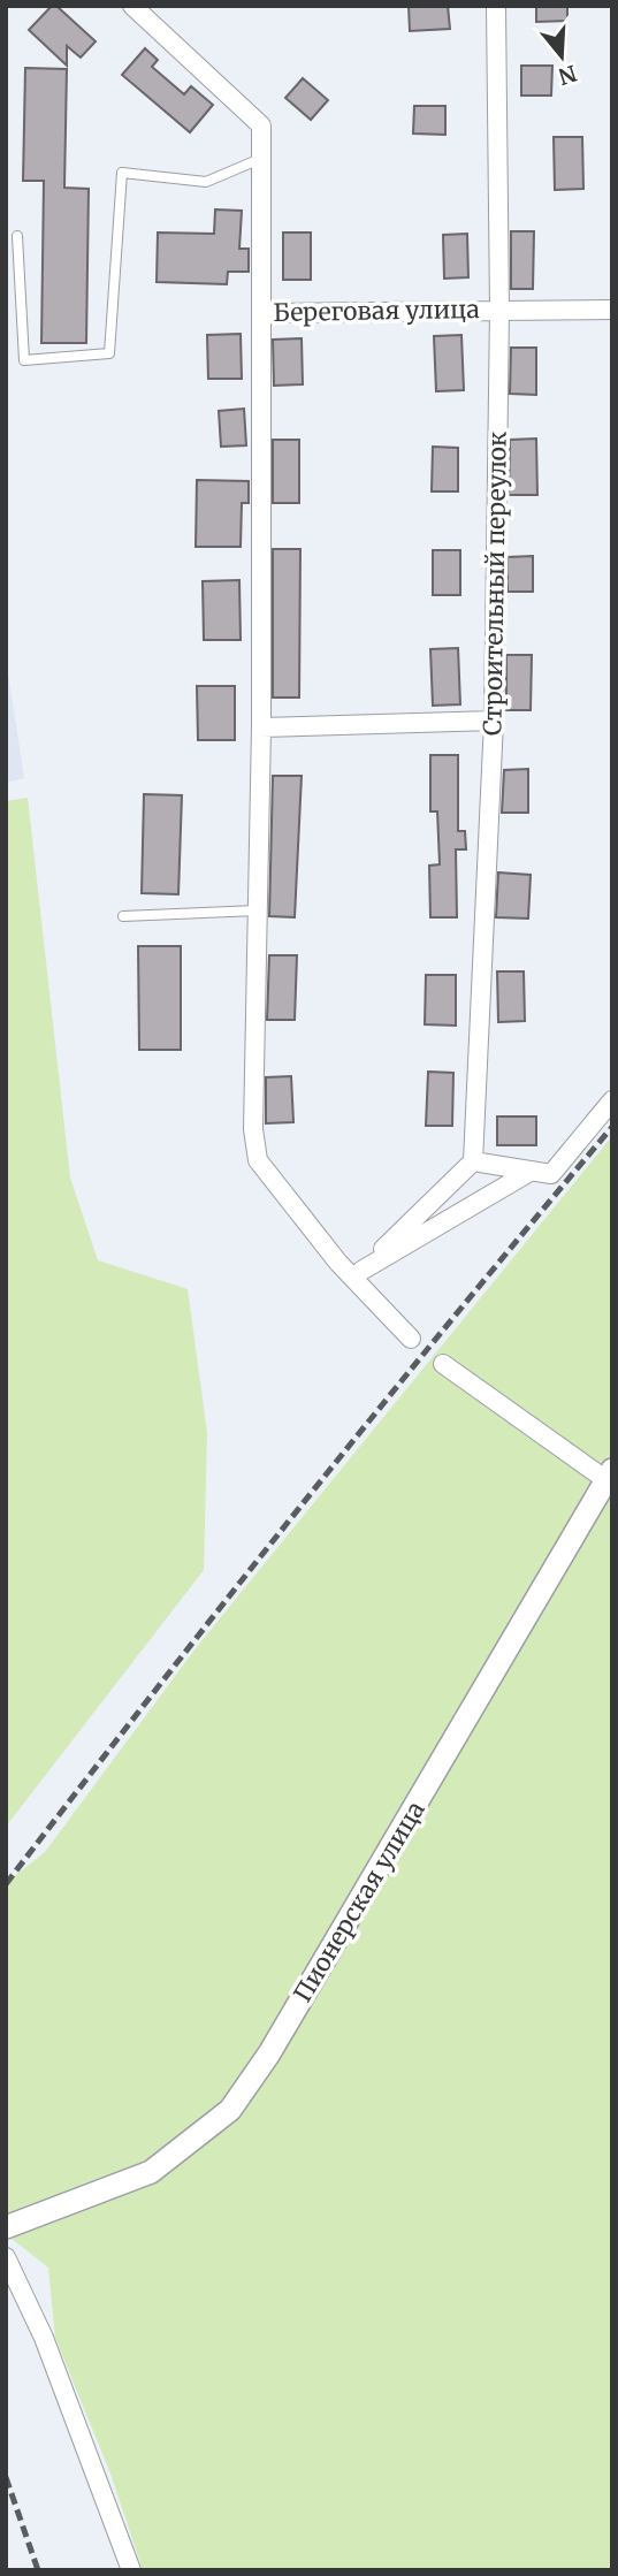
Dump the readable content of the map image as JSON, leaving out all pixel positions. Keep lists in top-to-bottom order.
{
  "streets": {
    "street": ["Береговая улица", "Строительный переулок", "Пионерская улица"]
  },
  "crossings": [
    ["Береговая улица", "Строительный переулок"]
  ],
  "north": "bottom"
}
